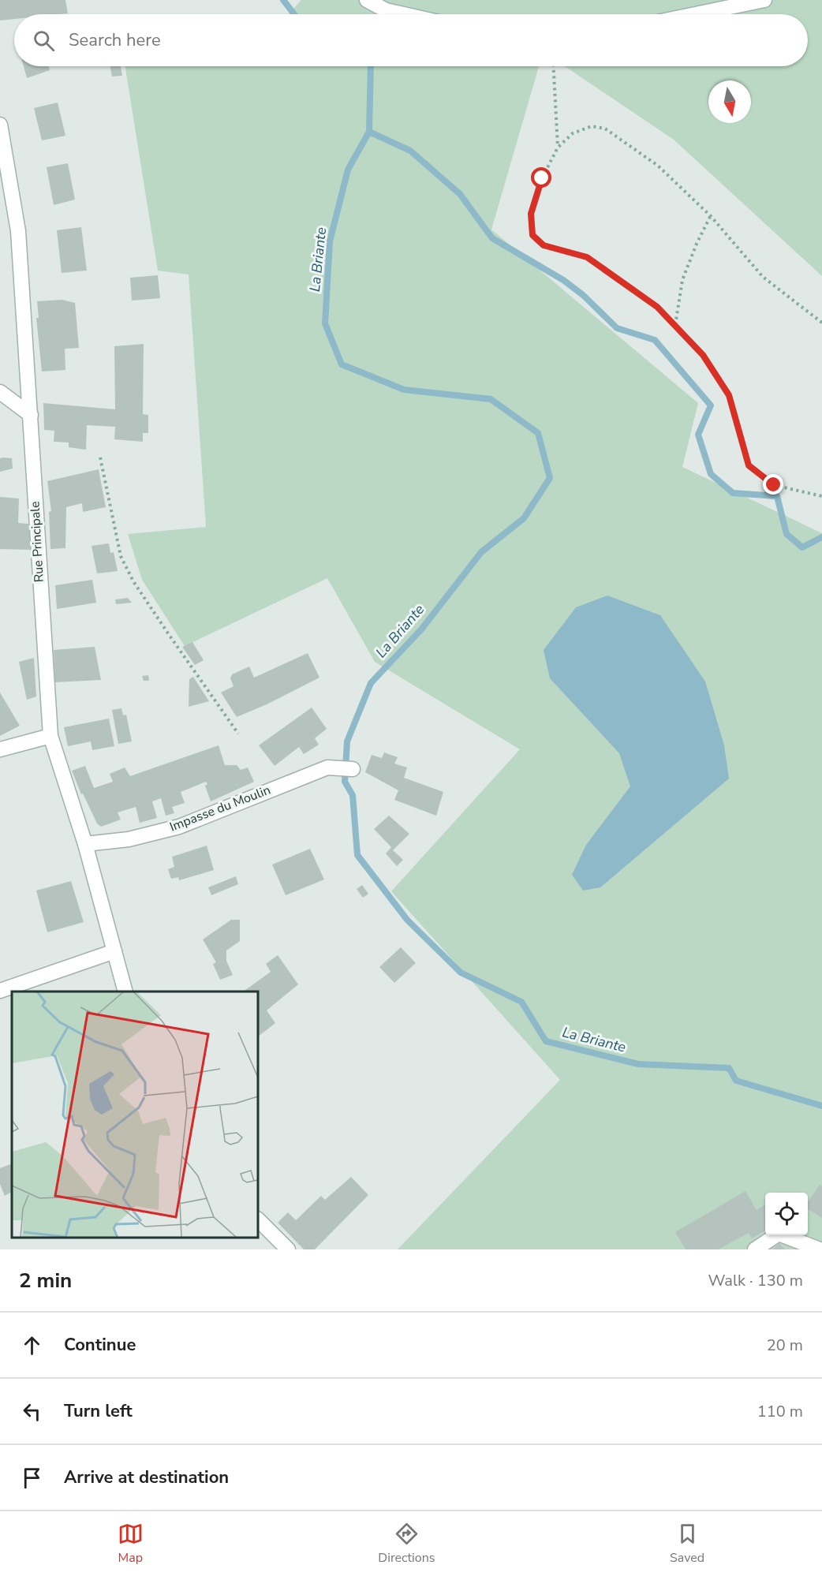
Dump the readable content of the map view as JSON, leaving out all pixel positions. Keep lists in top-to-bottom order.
{
  "streets": {
    "street": ["Rue Principale", "Impasse du Moulin"]
  },
  "crossings": [
    ["Rue Principale", "Impasse du Moulin"]
  ],
  "water": ["La Briante"],
  "north": "bottom",
  "page": {
    "search": "Search here",
    "heading": ["2 min", "Walk · 130 m"],
    "list": [
      ["Continue", "20 m"],
      ["Turn left", "110 m"],
      "Arrive at destination"
    ],
    "nav": ["Map", "Directions", "Saved"]
  }
}
